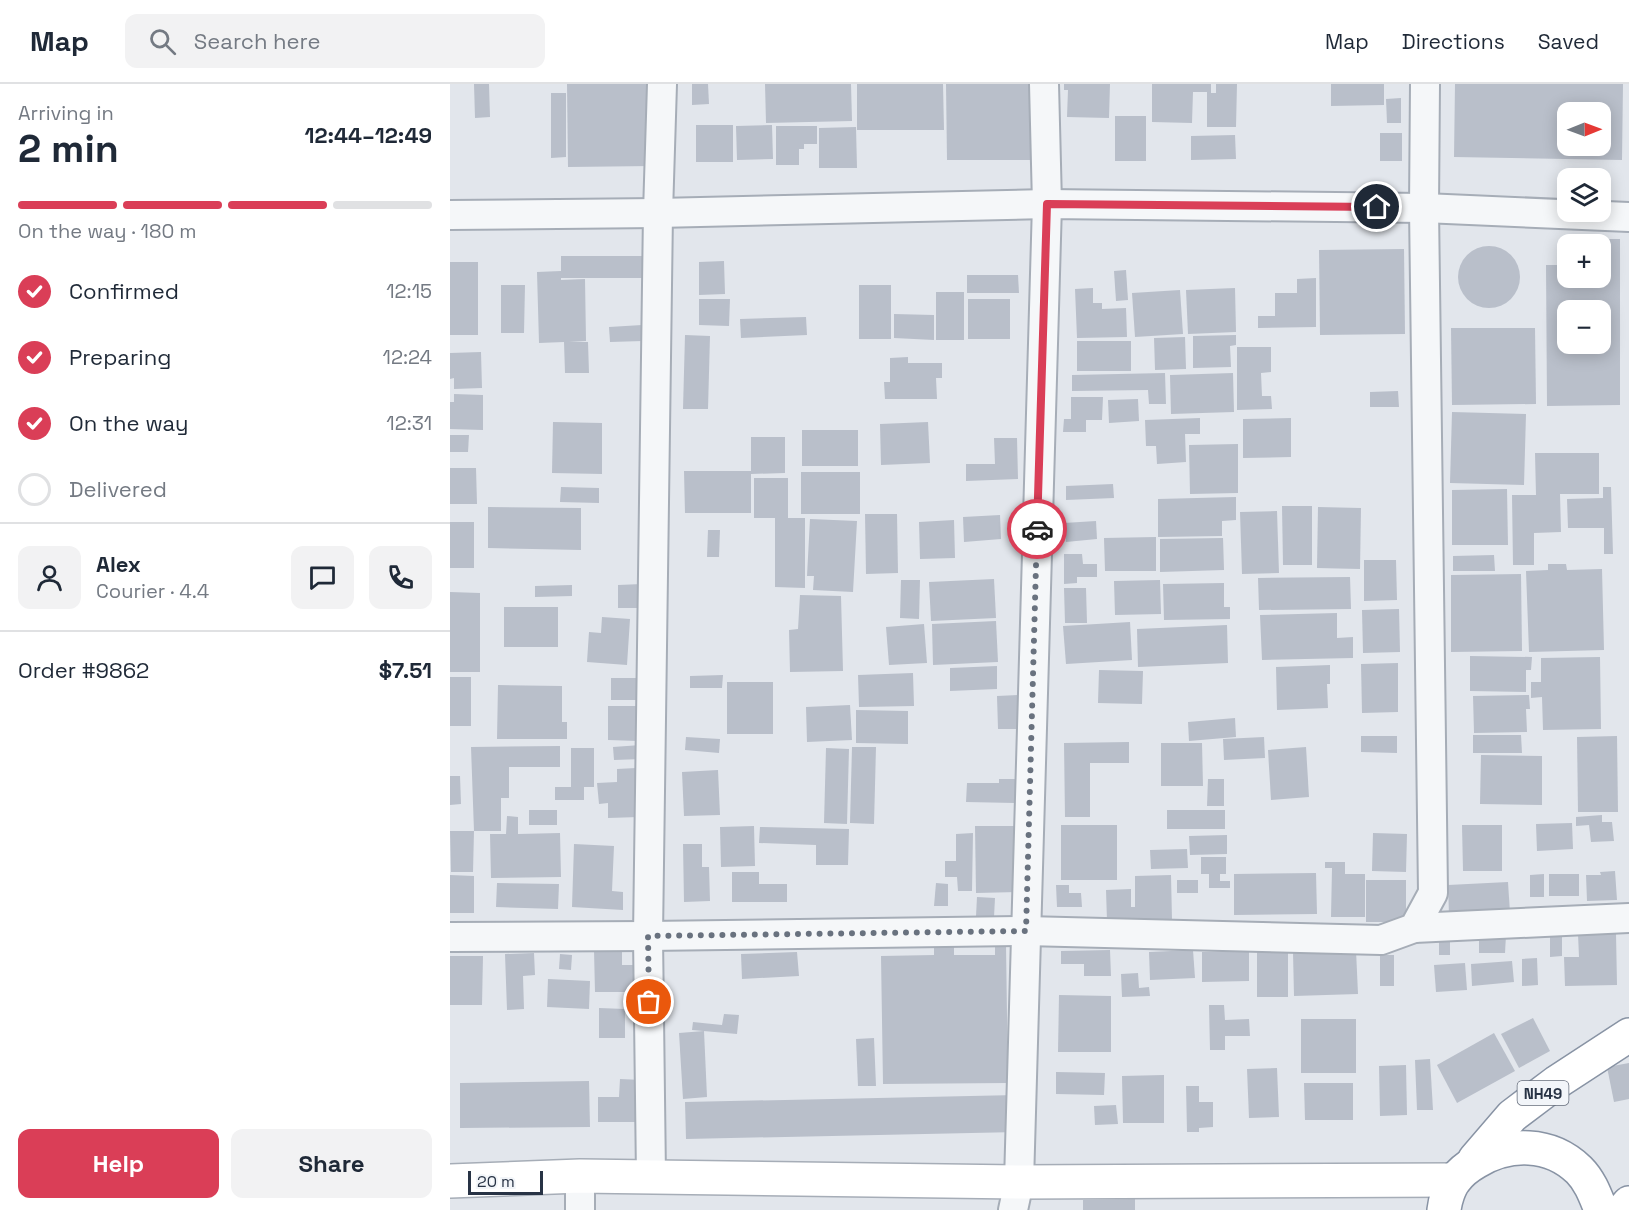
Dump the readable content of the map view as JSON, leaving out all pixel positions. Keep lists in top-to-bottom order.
{
  "streets": {
    "main road": ["NH49"]
  },
  "scale_bar": "20 m",
  "north": "right",
  "page": {
    "header": "Map",
    "search": "Search here",
    "nav": ["Map", "Directions", "Saved"],
    "heading": ["2 min", "Arriving in", "12:44–12:49"],
    "panel": [
      "Alex",
      "Courier · 4.4",
      "Order #9862",
      "$7.51"
    ],
    "map_buttons": ["+", "−"],
    "bar": "On the way · 180 m",
    "list": [
      ["Confirmed", "12:15"],
      ["Preparing", "12:24"],
      ["On the way", "12:31"],
      "Delivered"
    ],
    "buttons": ["Help", "Share"],
    "scale": "20 m"
  }
}
